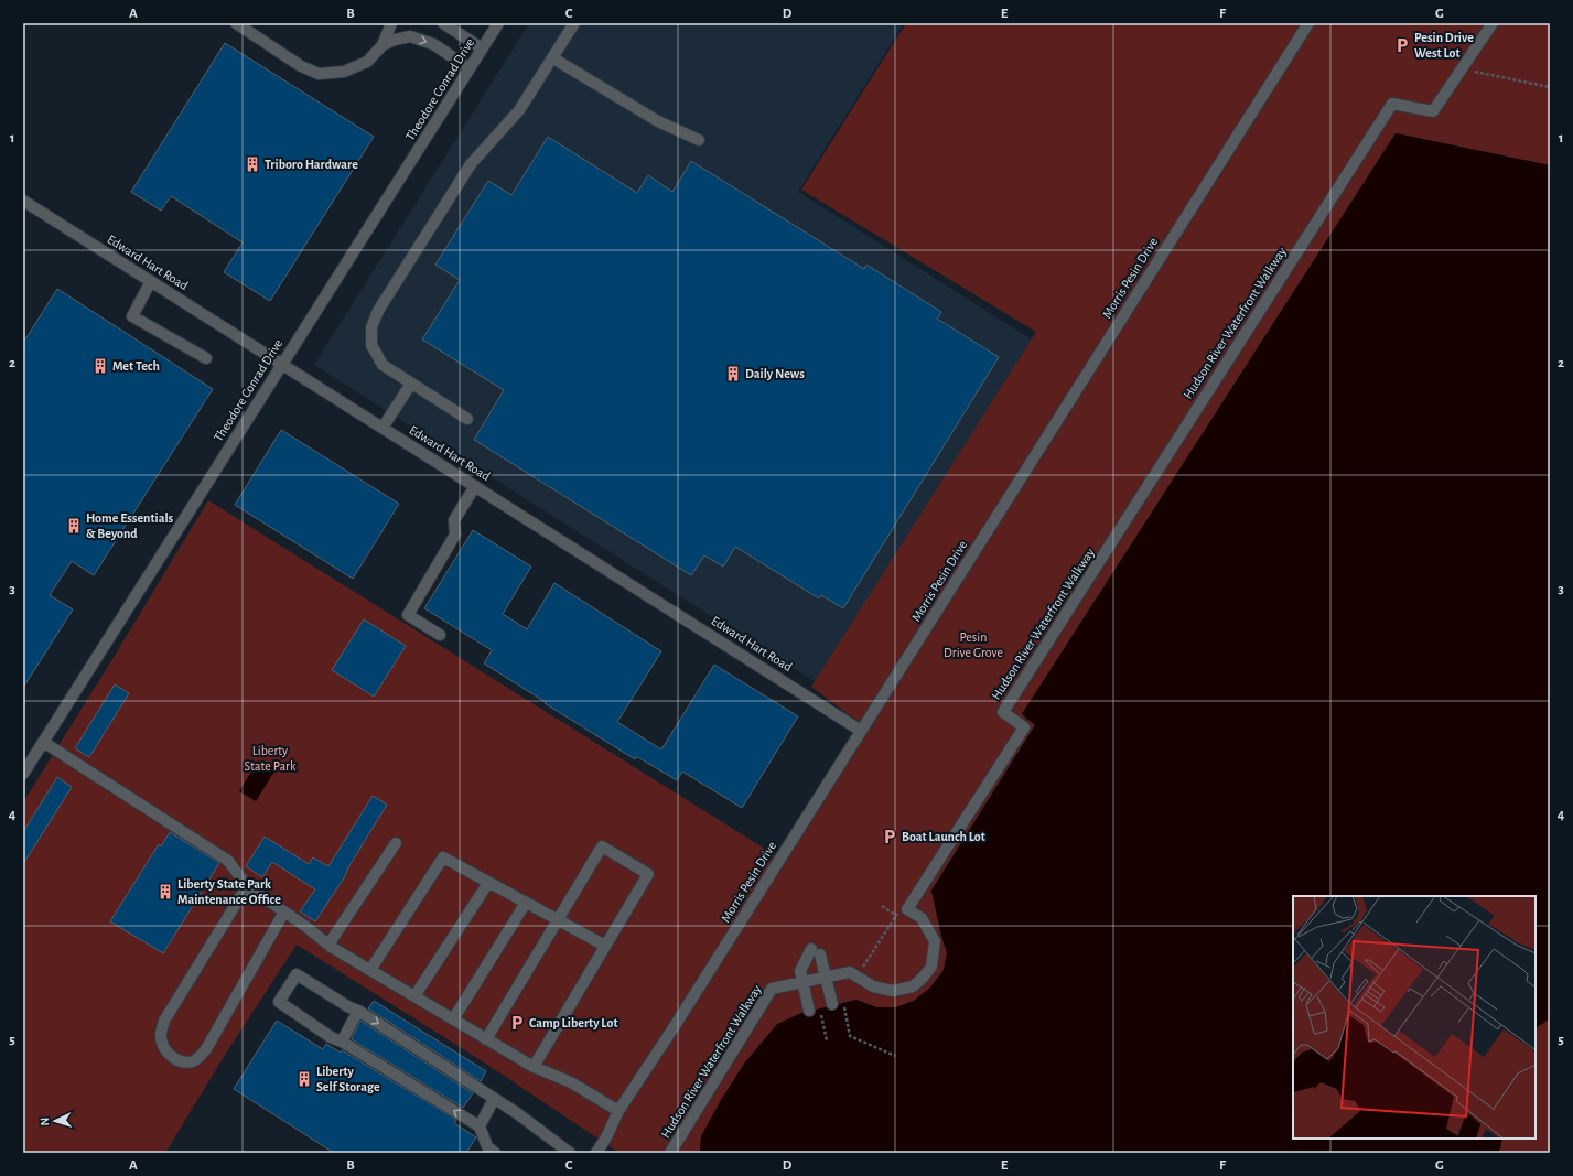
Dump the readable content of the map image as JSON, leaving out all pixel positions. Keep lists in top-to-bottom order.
{
  "streets": {
    "street": [
      "Theodore Conrad Drive",
      "Edward Hart Road",
      "Morris Pesin Drive",
      "Hudson River Waterfront Walkway"
    ]
  },
  "crossings": [
    ["Theodore Conrad Drive", "Edward Hart Road"],
    ["Edward Hart Road", "Morris Pesin Drive"]
  ],
  "parks": ["Pesin Drive Grove", "Liberty State Park"],
  "places": {
    "parking": ["Pesin Drive West Lot", "Boat Launch Lot", "Camp Liberty Lot"],
    "building": [
      "Triboro Hardware",
      "Met Tech",
      "Daily News",
      "Home Essentials & Beyond",
      "Liberty State Park Maintenance Office",
      "Liberty Self Storage"
    ]
  },
  "north": "left",
  "grid": {
    "columns": [
      "A",
      "B",
      "C",
      "D",
      "E",
      "F",
      "G"
    ],
    "rows": [
      "1",
      "2",
      "3",
      "4",
      "5"
    ]
  }
}
